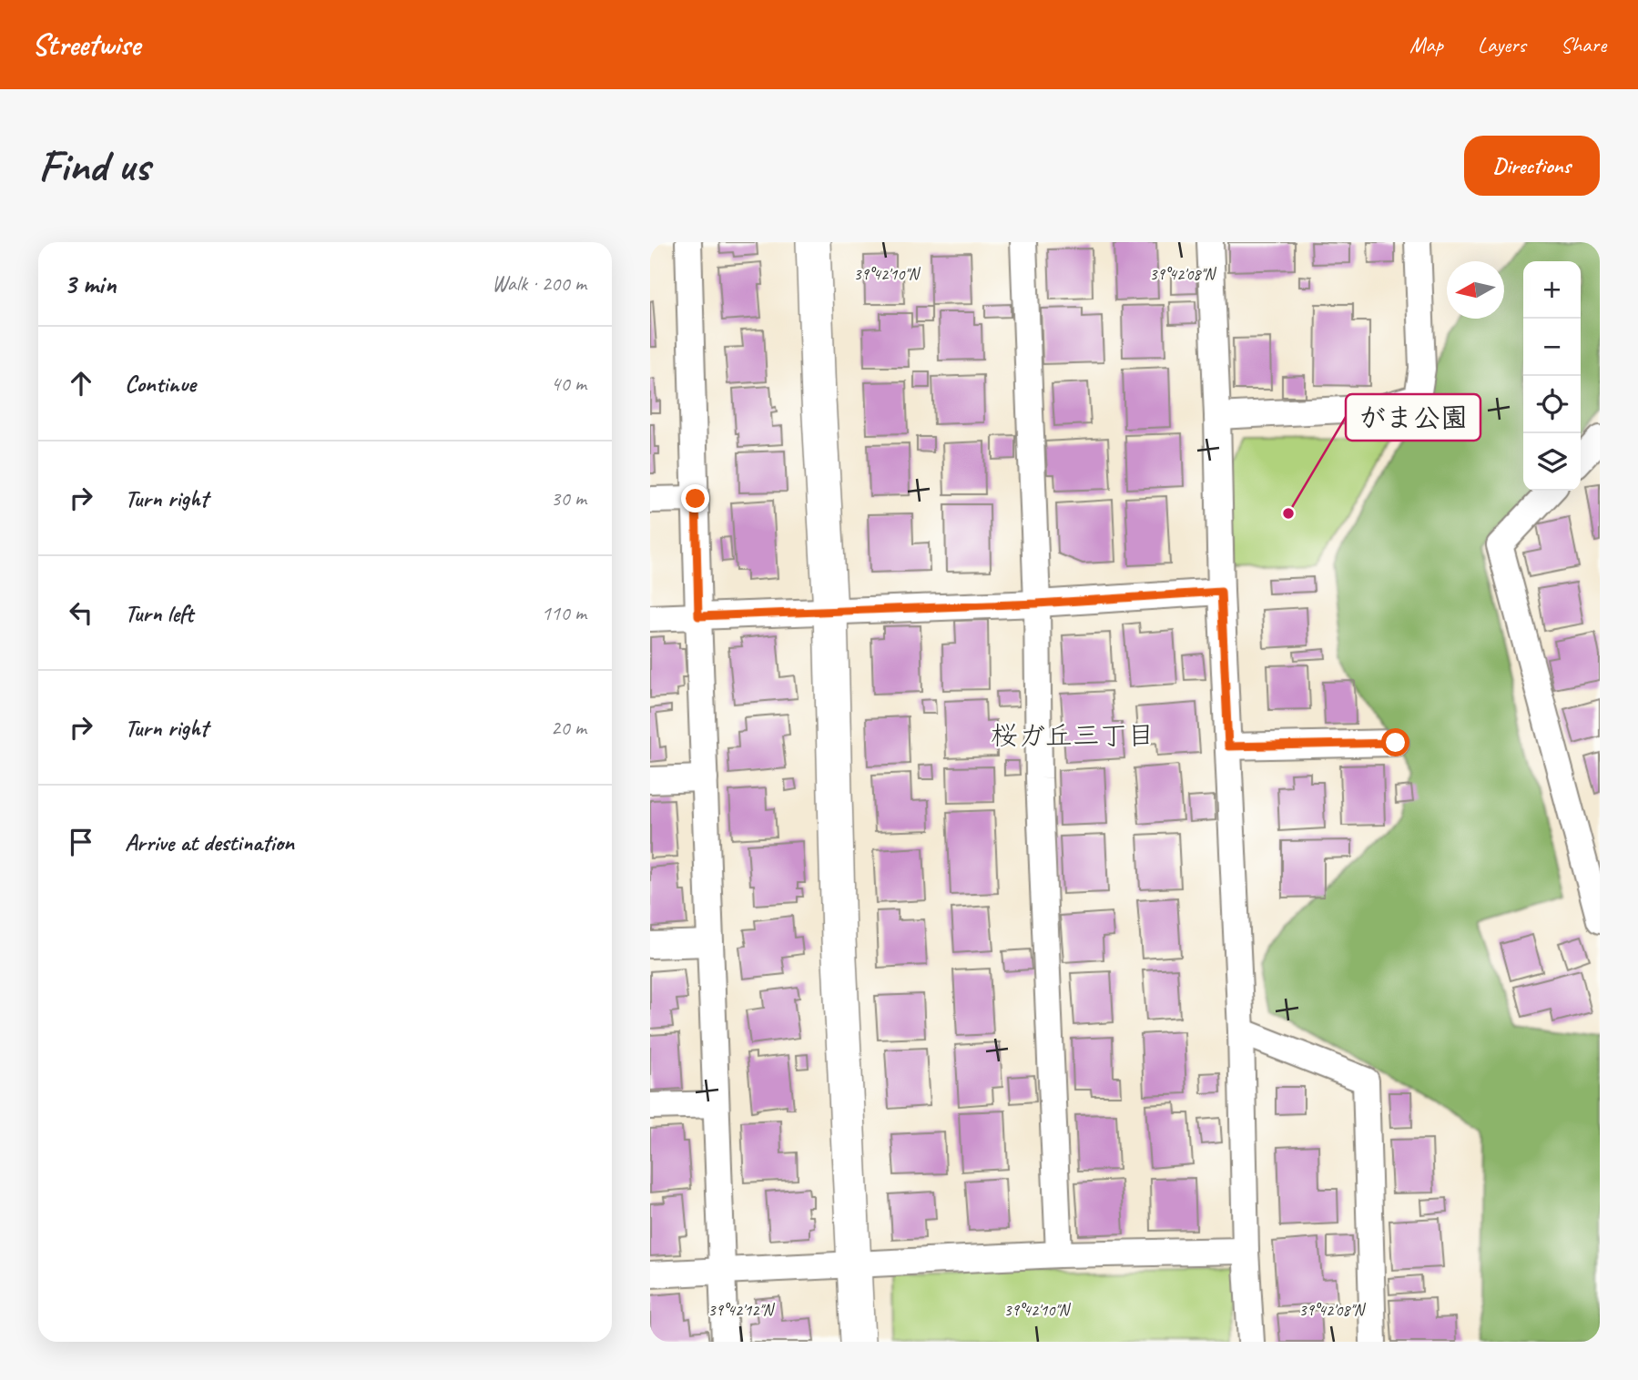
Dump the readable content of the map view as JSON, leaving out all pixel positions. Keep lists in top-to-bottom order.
{
  "districts": ["桜ガ丘三丁目"],
  "places": ["がま公園"],
  "north": "left",
  "page": {
    "header": "Streetwise",
    "nav": ["Map", "Layers", "Share"],
    "buttons": "Directions",
    "title": "Find us",
    "heading": ["3 min", "Walk · 200 m"],
    "map_buttons": ["+", "−"],
    "list": [
      ["Continue", "40 m"],
      ["Turn right", "30 m"],
      ["Turn left", "110 m"],
      ["Turn right", "20 m"],
      "Arrive at destination"
    ]
  },
  "coordinates": ["39°42'10\"N", "39°42'08\"N", "39°42'12\"N"]
}
